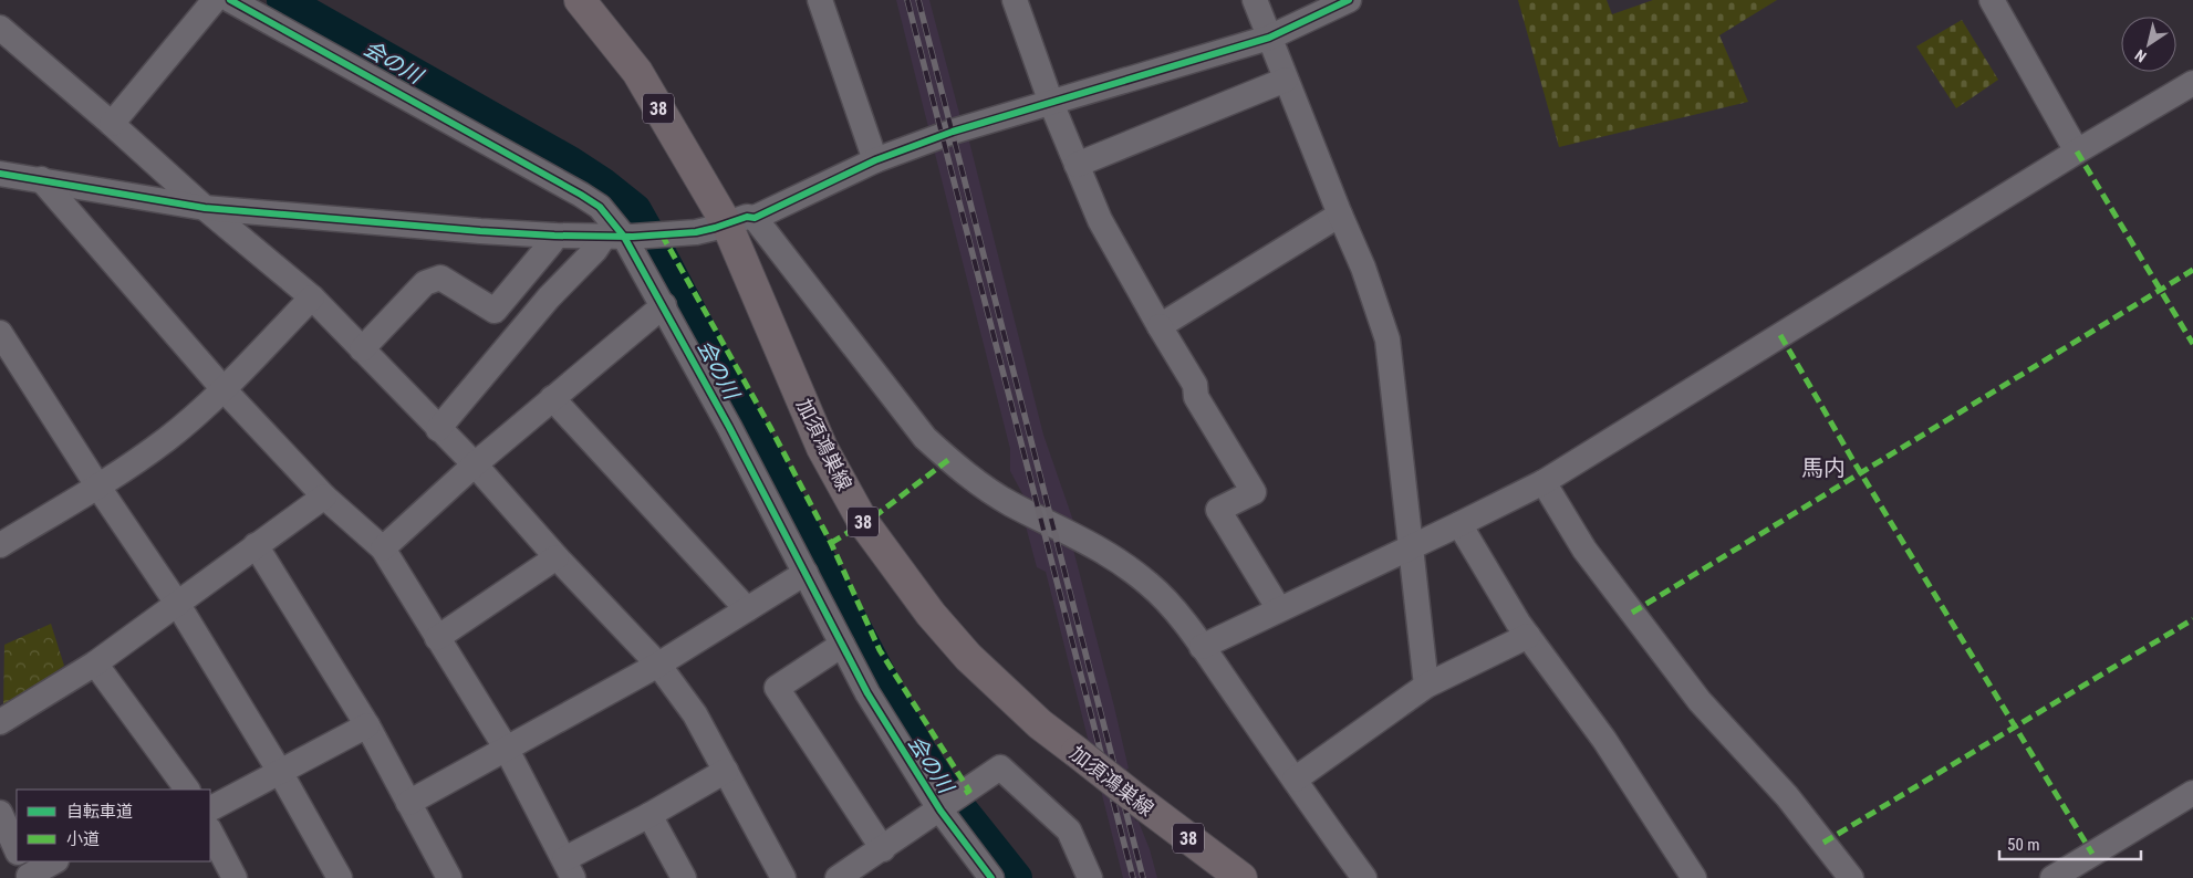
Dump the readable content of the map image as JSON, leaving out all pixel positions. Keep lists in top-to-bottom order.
{
  "streets": {
    "main road": ["38", "加須鴻巣線"]
  },
  "districts": ["馬内"],
  "water": ["会の川"],
  "legend": ["自転車道", "小道"],
  "scale_bar": "50 m",
  "north": "bottom left"
}
